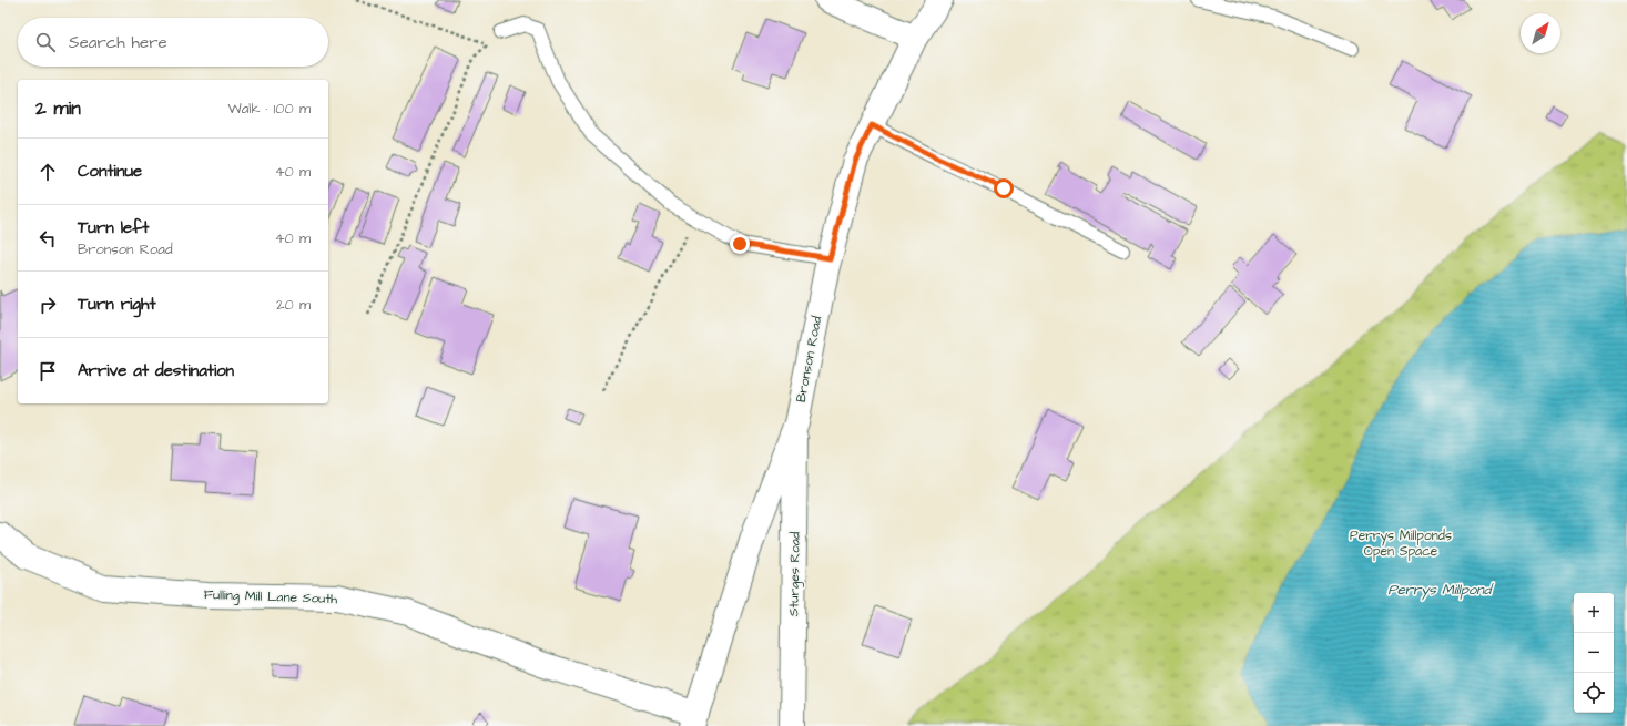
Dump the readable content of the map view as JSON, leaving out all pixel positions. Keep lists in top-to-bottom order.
{
  "streets": {
    "main road": ["Bronson Road", "Sturges Road", "Fulling Mill Lane South"]
  },
  "crossings": [
    ["Bronson Road", "Sturges Road"],
    ["Bronson Road", "Fulling Mill Lane South"]
  ],
  "water": ["Perrys Millpond"],
  "parks": ["Perrys Millponds Open Space"],
  "north": "top right",
  "page": {
    "search": "Search here",
    "heading": ["2 min", "Walk · 100 m"],
    "list": [
      ["Continue", "40 m"],
      ["Turn left", "Bronson Road", "40 m"],
      ["Turn right", "20 m"],
      "Arrive at destination"
    ],
    "map_buttons": ["+", "−"]
  }
}
